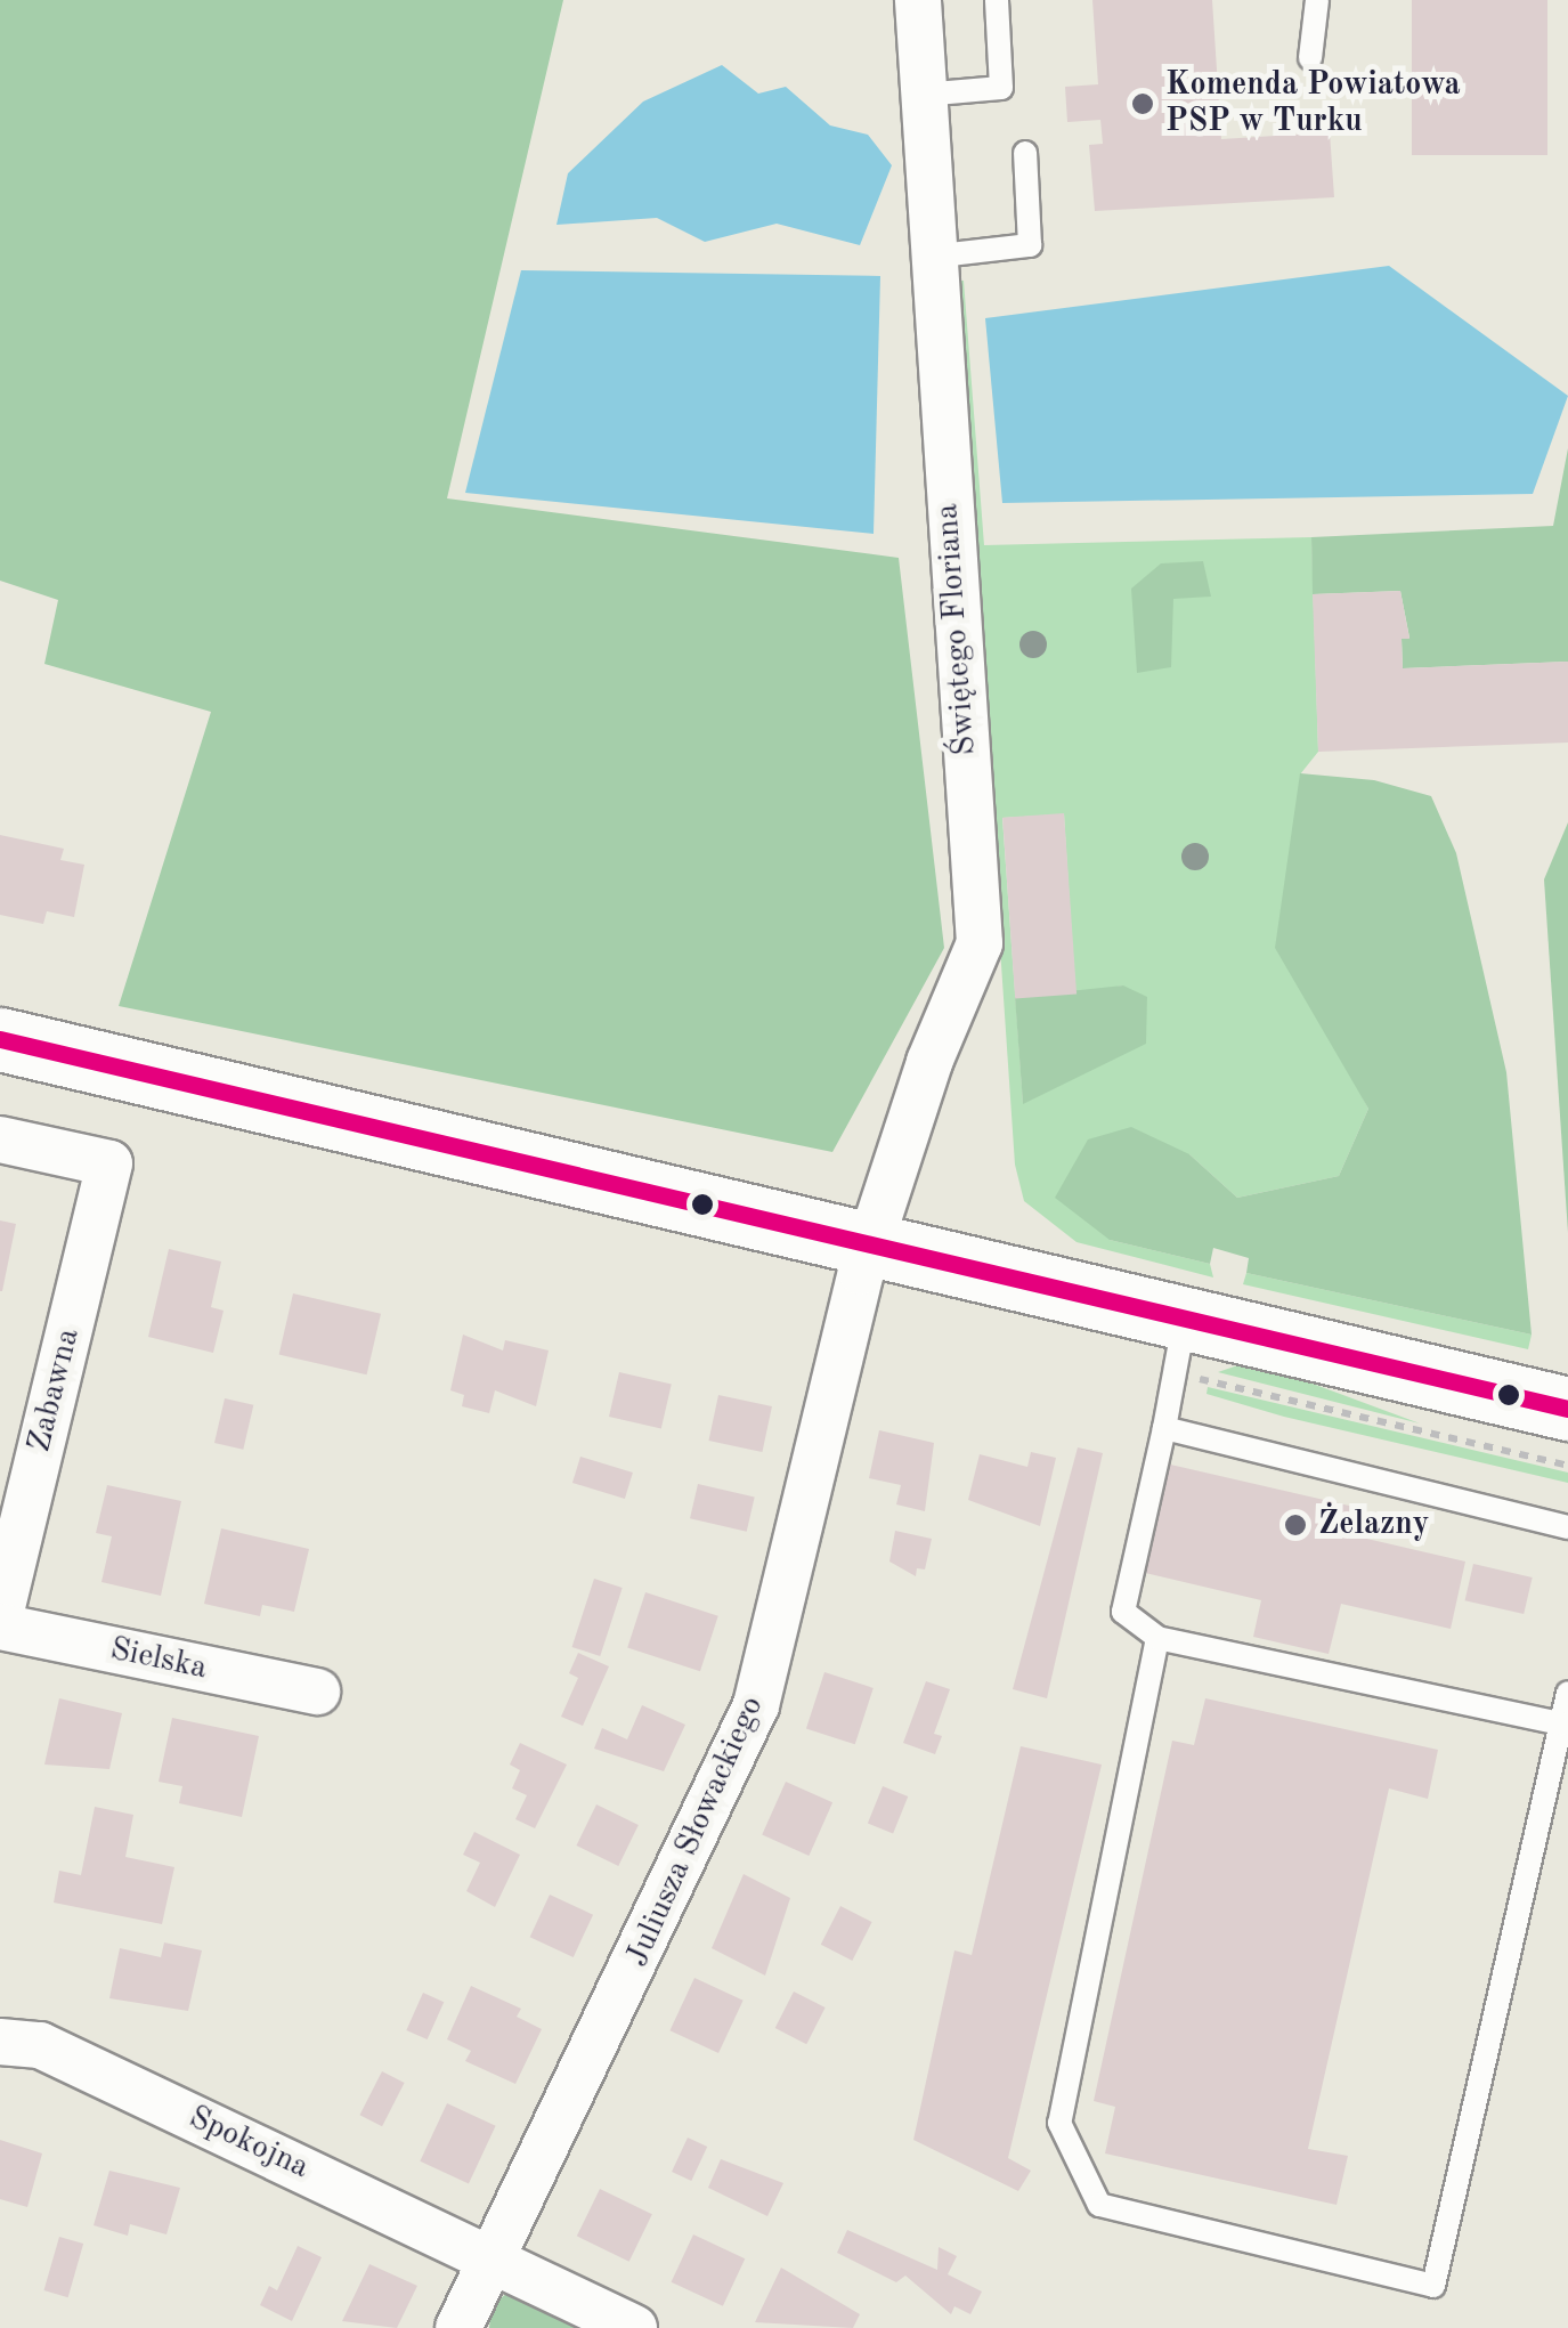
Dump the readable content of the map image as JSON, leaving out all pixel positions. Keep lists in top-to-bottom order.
{
  "streets": {
    "street": [
      "Świętego Floriana",
      "Zabawna",
      "Sielska",
      "Juliusza Słowackiego",
      "Spokojna"
    ]
  },
  "crossings": [
    ["Świętego Floriana", "Juliusza Słowackiego"],
    ["Juliusza Słowackiego", "Spokojna"]
  ],
  "places": ["Komenda Powiatowa PSP w Turku", "Żelazny"]
}
